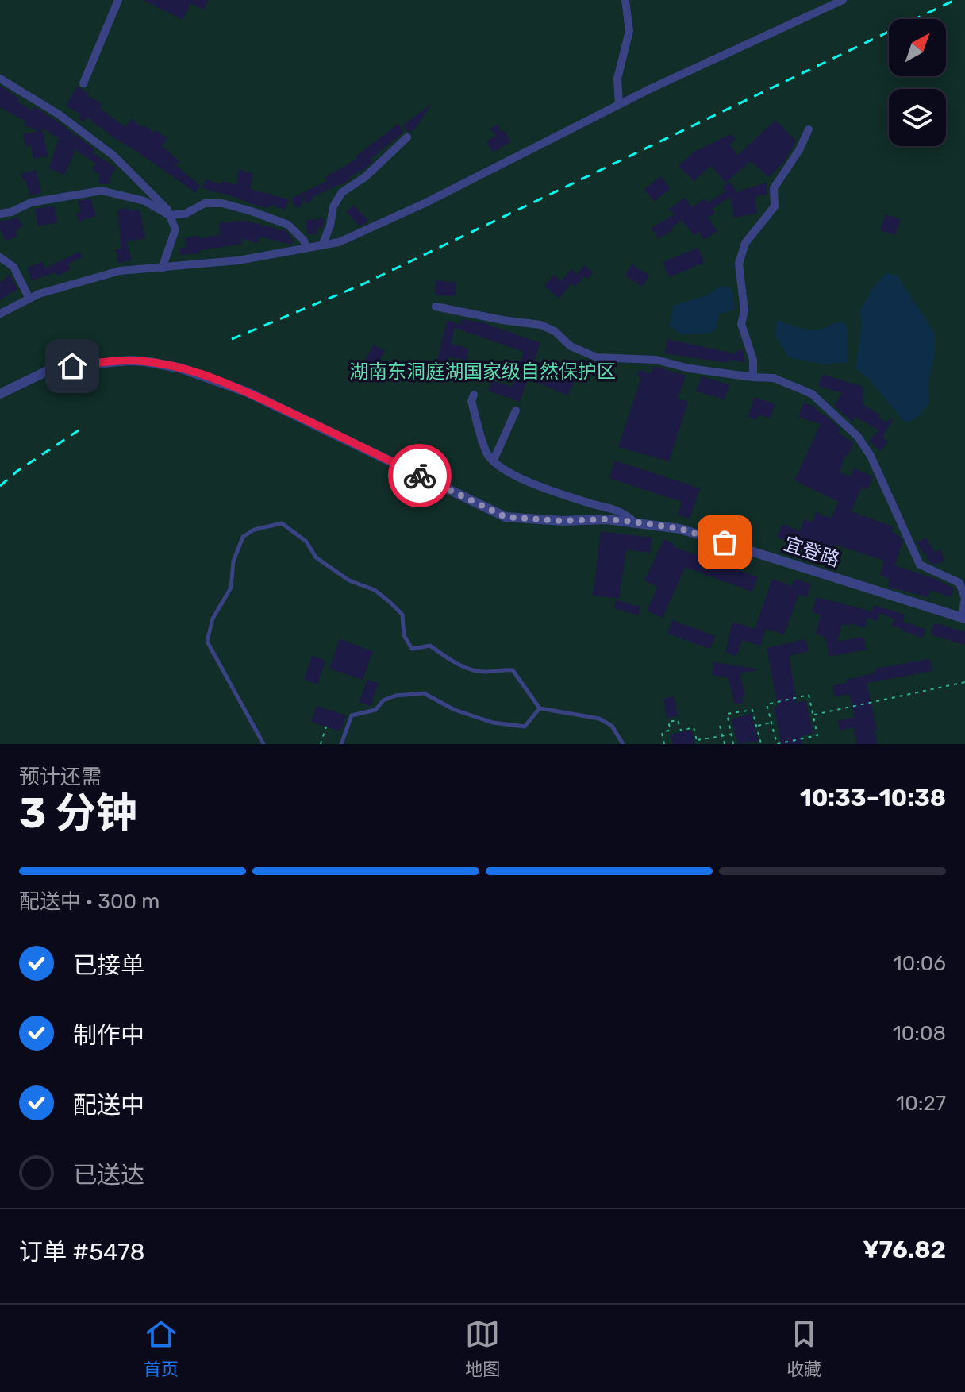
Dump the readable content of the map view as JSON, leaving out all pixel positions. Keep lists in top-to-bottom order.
{
  "streets": {
    "street": ["宜登路"]
  },
  "parks": ["湖南东洞庭湖国家级自然保护区"],
  "north": "top right",
  "page": {
    "heading": ["3 分钟", "预计还需", "10:33–10:38"],
    "panel": ["订单 #5478", "¥76.82"],
    "bar": "配送中 · 300 m",
    "list": [
      ["已接单", "10:06"],
      ["制作中", "10:08"],
      ["配送中", "10:27"],
      "已送达"
    ],
    "tabs": ["首页", "地图", "收藏"]
  }
}
